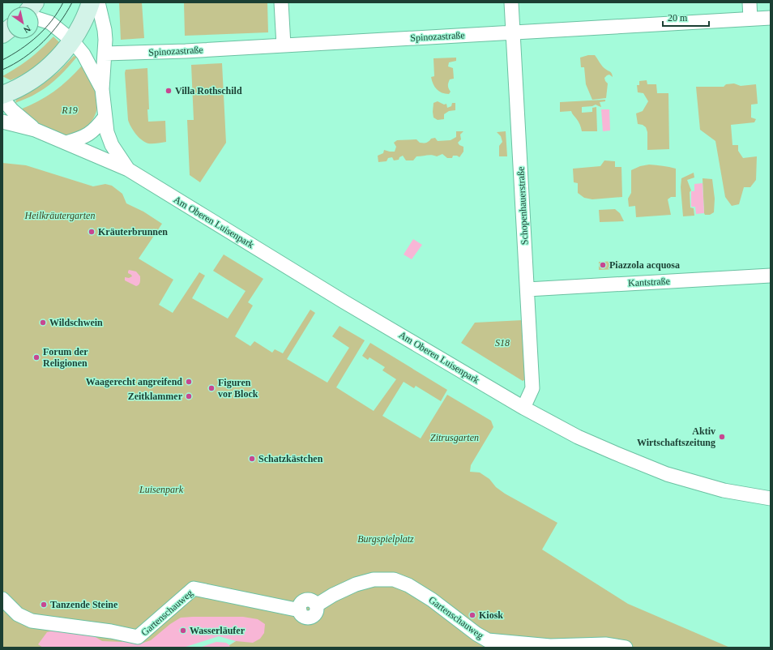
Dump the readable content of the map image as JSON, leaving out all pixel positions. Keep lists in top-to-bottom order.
{
  "streets": {
    "street": [
      "Spinozastraße",
      "Schopenhauerstraße",
      "Am Oberen Luisenpark",
      "Kantstraße",
      "Gartenschauweg"
    ]
  },
  "crossings": [
    ["Spinozastraße", "Schopenhauerstraße"],
    ["Spinozastraße", "Am Oberen Luisenpark"],
    ["Schopenhauerstraße", "Am Oberen Luisenpark"],
    ["Schopenhauerstraße", "Kantstraße"]
  ],
  "parks": [
    "R19",
    "Heilkräutergarten",
    "S18",
    "Zitrusgarten",
    "Luisenpark",
    "Burgspielplatz"
  ],
  "places": [
    "Villa Rothschild",
    "Kräuterbrunnen",
    "Piazzola acquosa",
    "Wildschwein",
    "Forum der Religionen",
    "Waagerecht angreifend",
    "Figuren vor Block",
    "Zeitklammer",
    "Aktiv Wirtschaftszeitung",
    "Schatzkästchen",
    "Tanzende Steine",
    "Kiosk",
    "Wasserläufer"
  ],
  "scale_bar": "20 m",
  "north": "bottom right"
}
